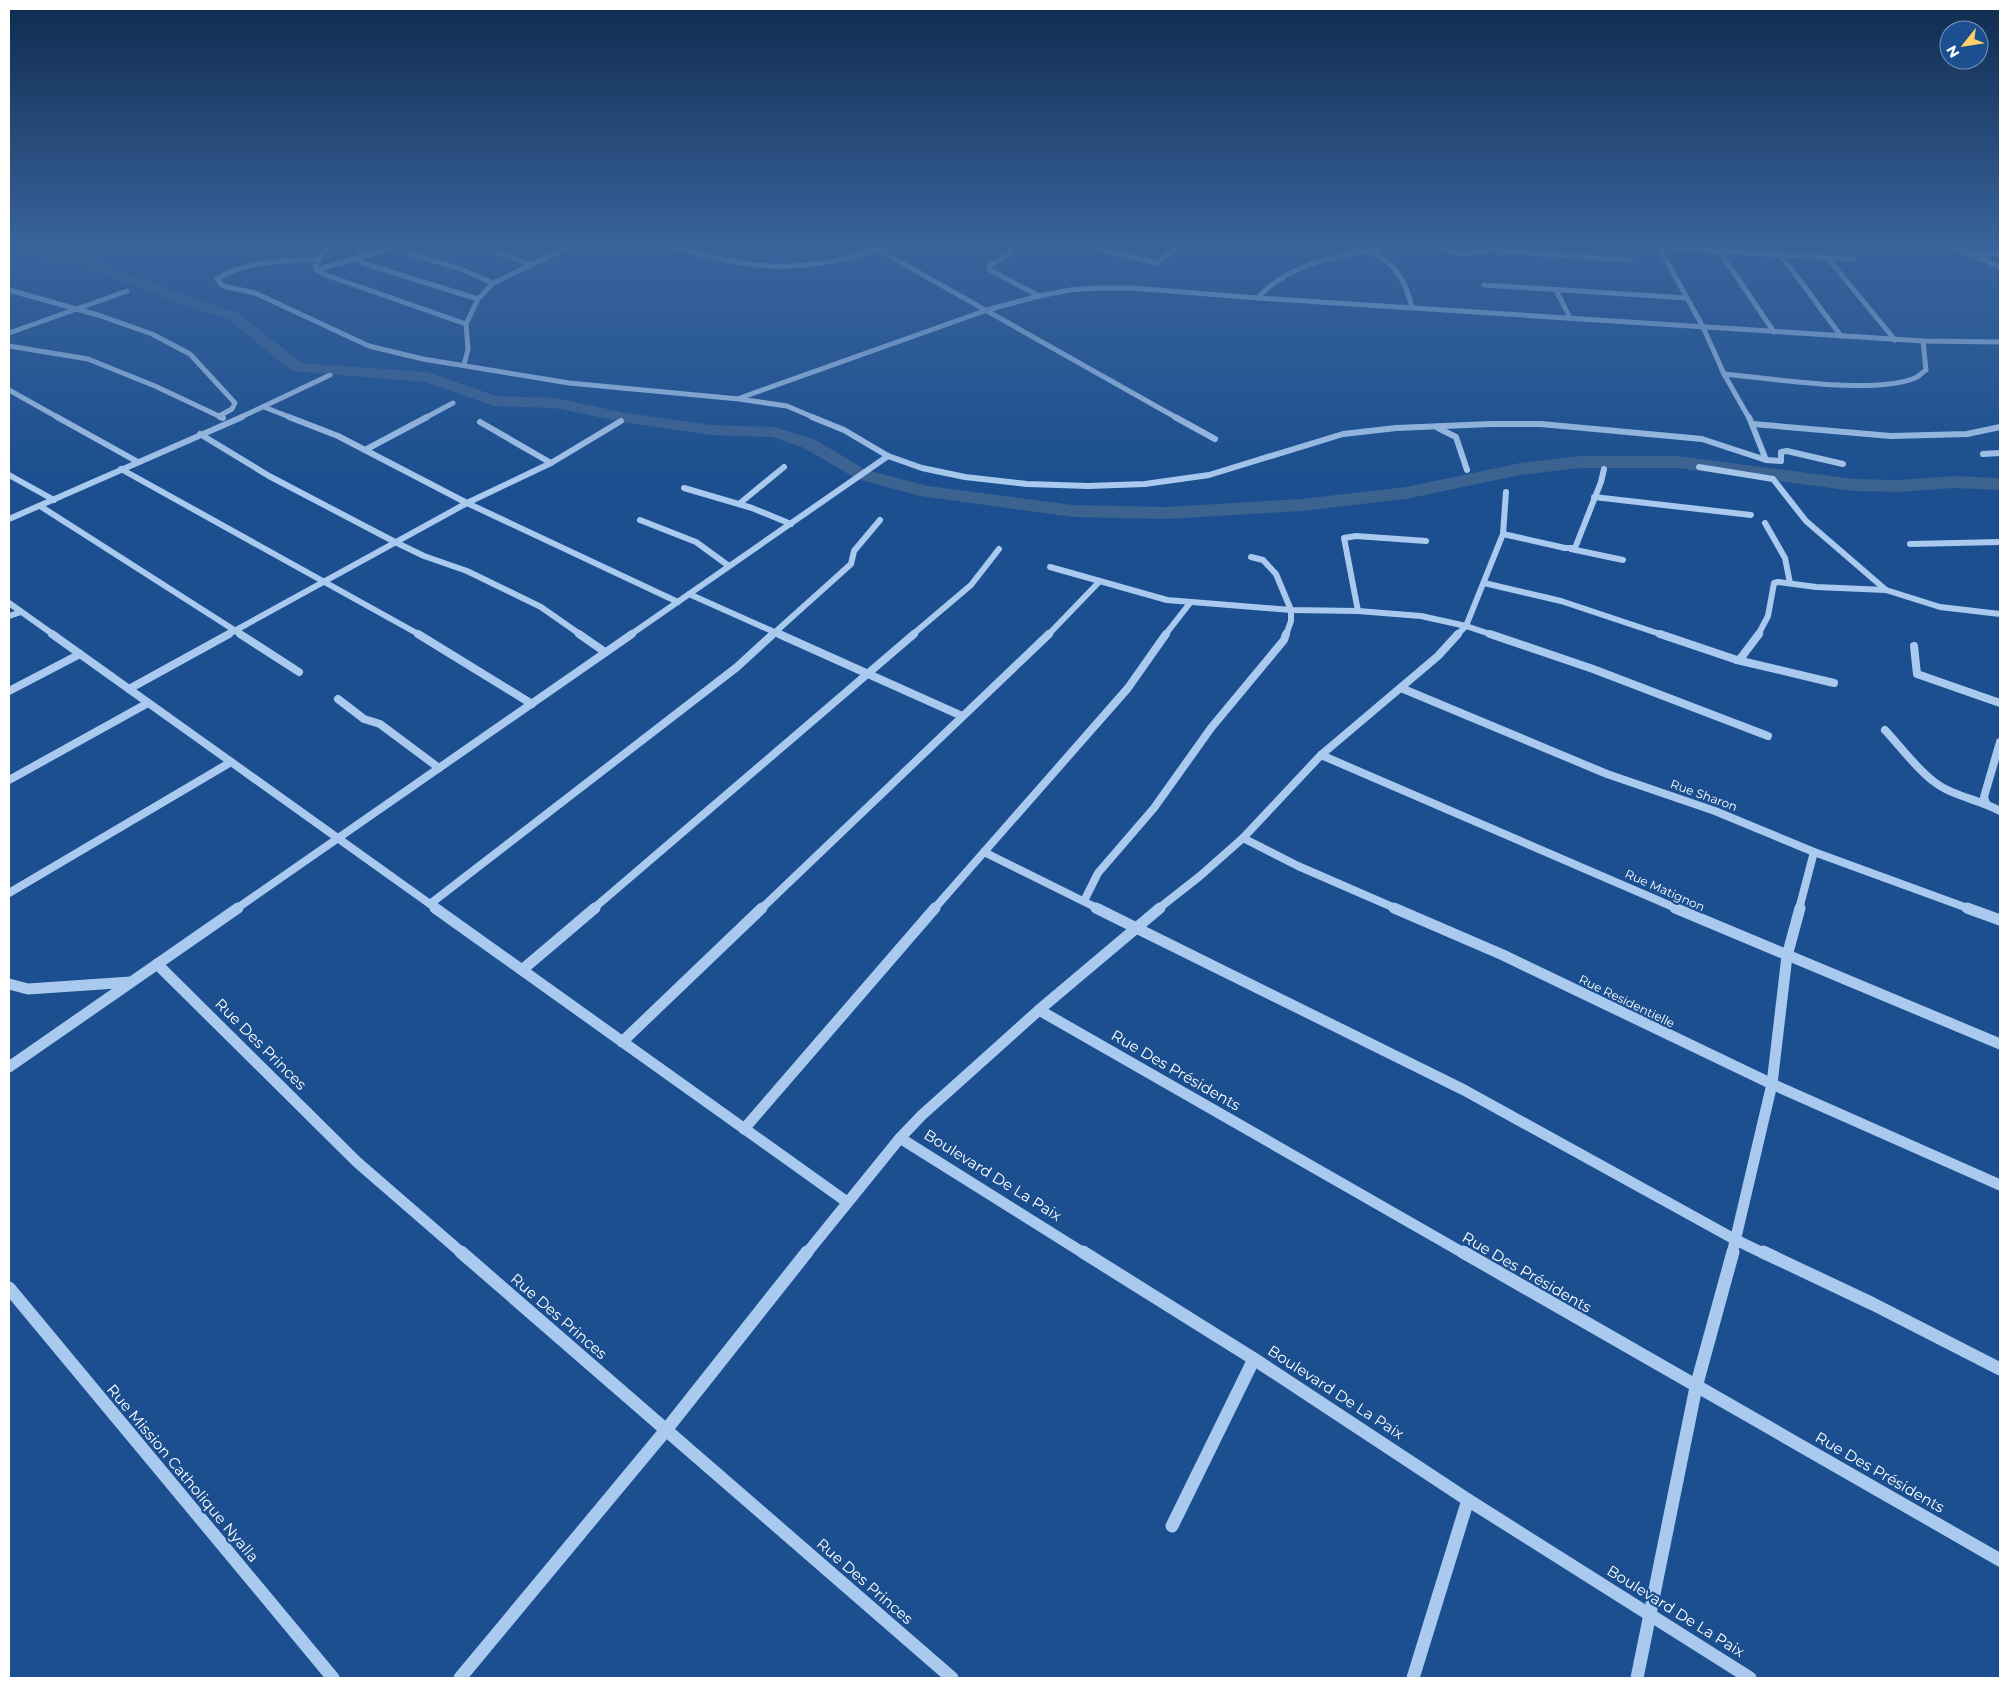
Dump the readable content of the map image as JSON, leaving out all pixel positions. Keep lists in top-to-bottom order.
{
  "streets": {
    "street": [
      "Rue Sharon",
      "Rue Matignon",
      "Rue Residentielle",
      "Rue Des Princes",
      "Rue Des Présidents",
      "Boulevard De La Paix",
      "Rue Mission Catholique Nyalla"
    ]
  },
  "north": "bottom left"
}
